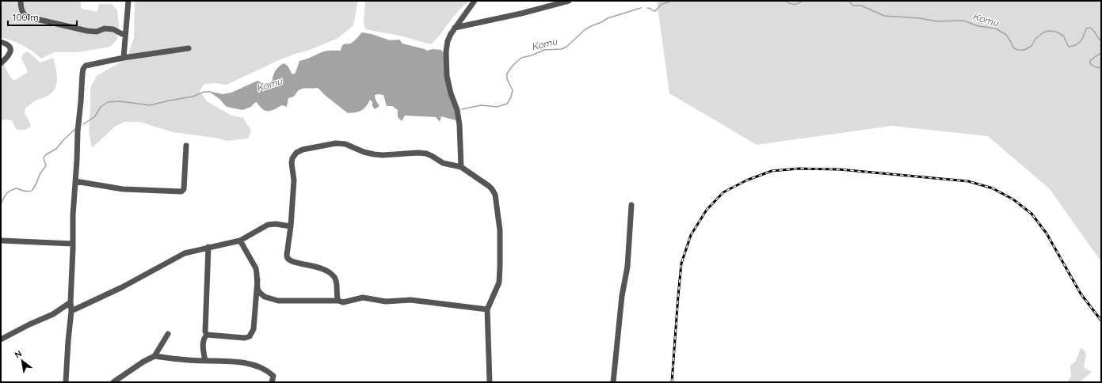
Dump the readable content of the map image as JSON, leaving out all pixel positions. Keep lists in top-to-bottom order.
{
  "water": ["Komu"],
  "scale_bar": "100 m",
  "north": "top left"
}
